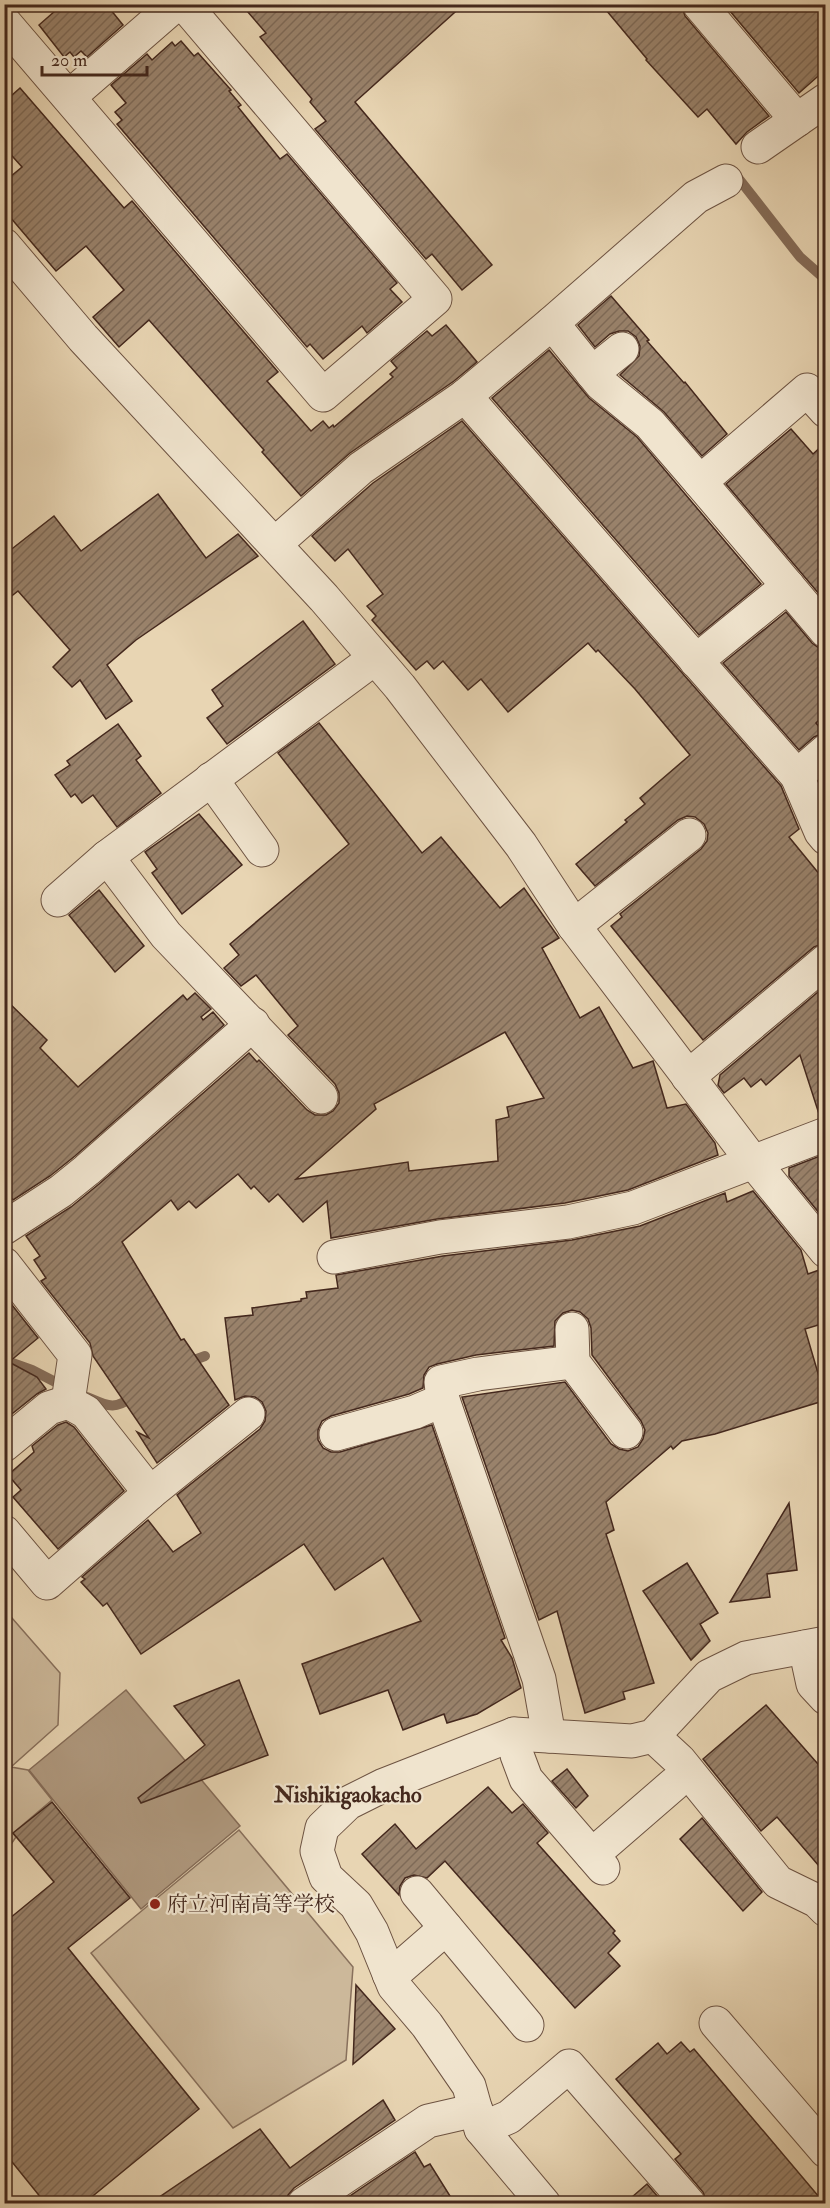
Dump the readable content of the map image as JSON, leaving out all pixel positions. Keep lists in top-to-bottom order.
{
  "districts": ["Nishikigaokacho"],
  "places": ["府立河南高等学校"],
  "scale_bar": "20 m"
}
